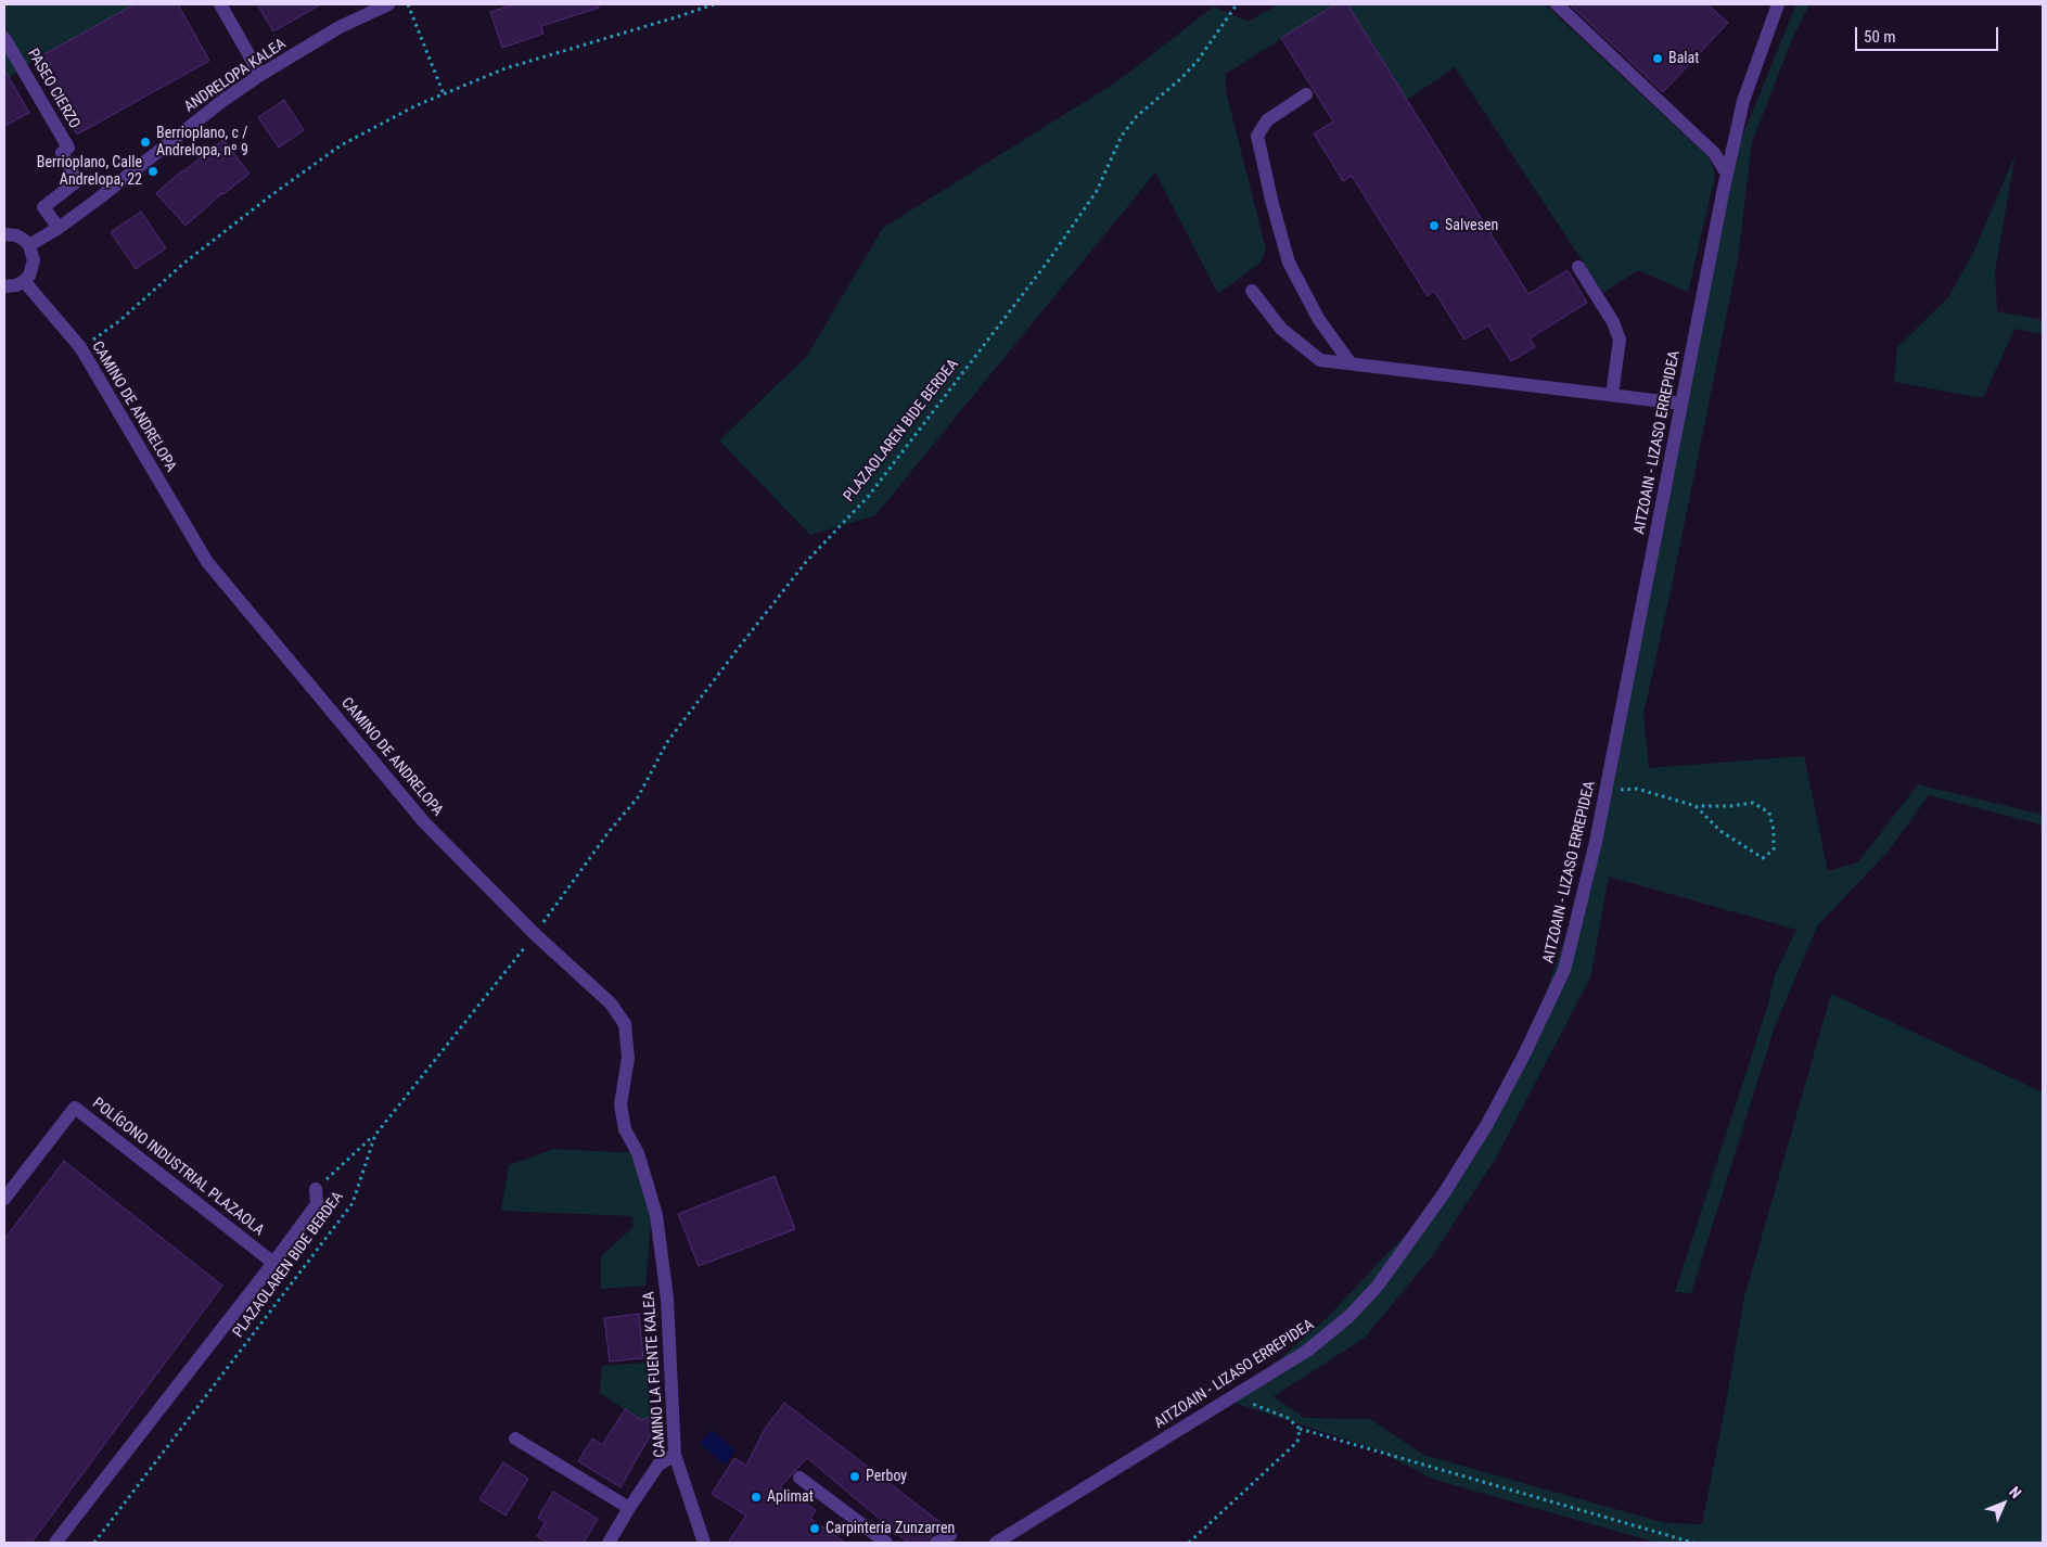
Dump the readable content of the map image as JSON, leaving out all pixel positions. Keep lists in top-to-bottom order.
{
  "streets": {
    "street": [
      "ANDRELOPA KALEA",
      "PASEO CIERZO",
      "CAMINO DE ANDRELOPA",
      "AITZOAIN - LIZASO ERREPIDEA",
      "POLÍGONO INDUSTRIAL PLAZAOLA",
      "CAMINO LA FUENTE KALEA"
    ],
    "path": ["PLAZAOLAREN BIDE BERDEA"]
  },
  "crossings": [
    ["ANDRELOPA KALEA", "PASEO CIERZO"],
    ["CAMINO DE ANDRELOPA", "CAMINO LA FUENTE KALEA"]
  ],
  "places": [
    "Balat",
    "Berrioplano, c / Andrelopa, nº 9",
    "Berrioplano, Calle Andrelopa, 22",
    "Salvesen",
    "Perboy",
    "Aplimat",
    "Carpintería Zunzarren"
  ],
  "scale_bar": "50 m",
  "north": "top right"
}
